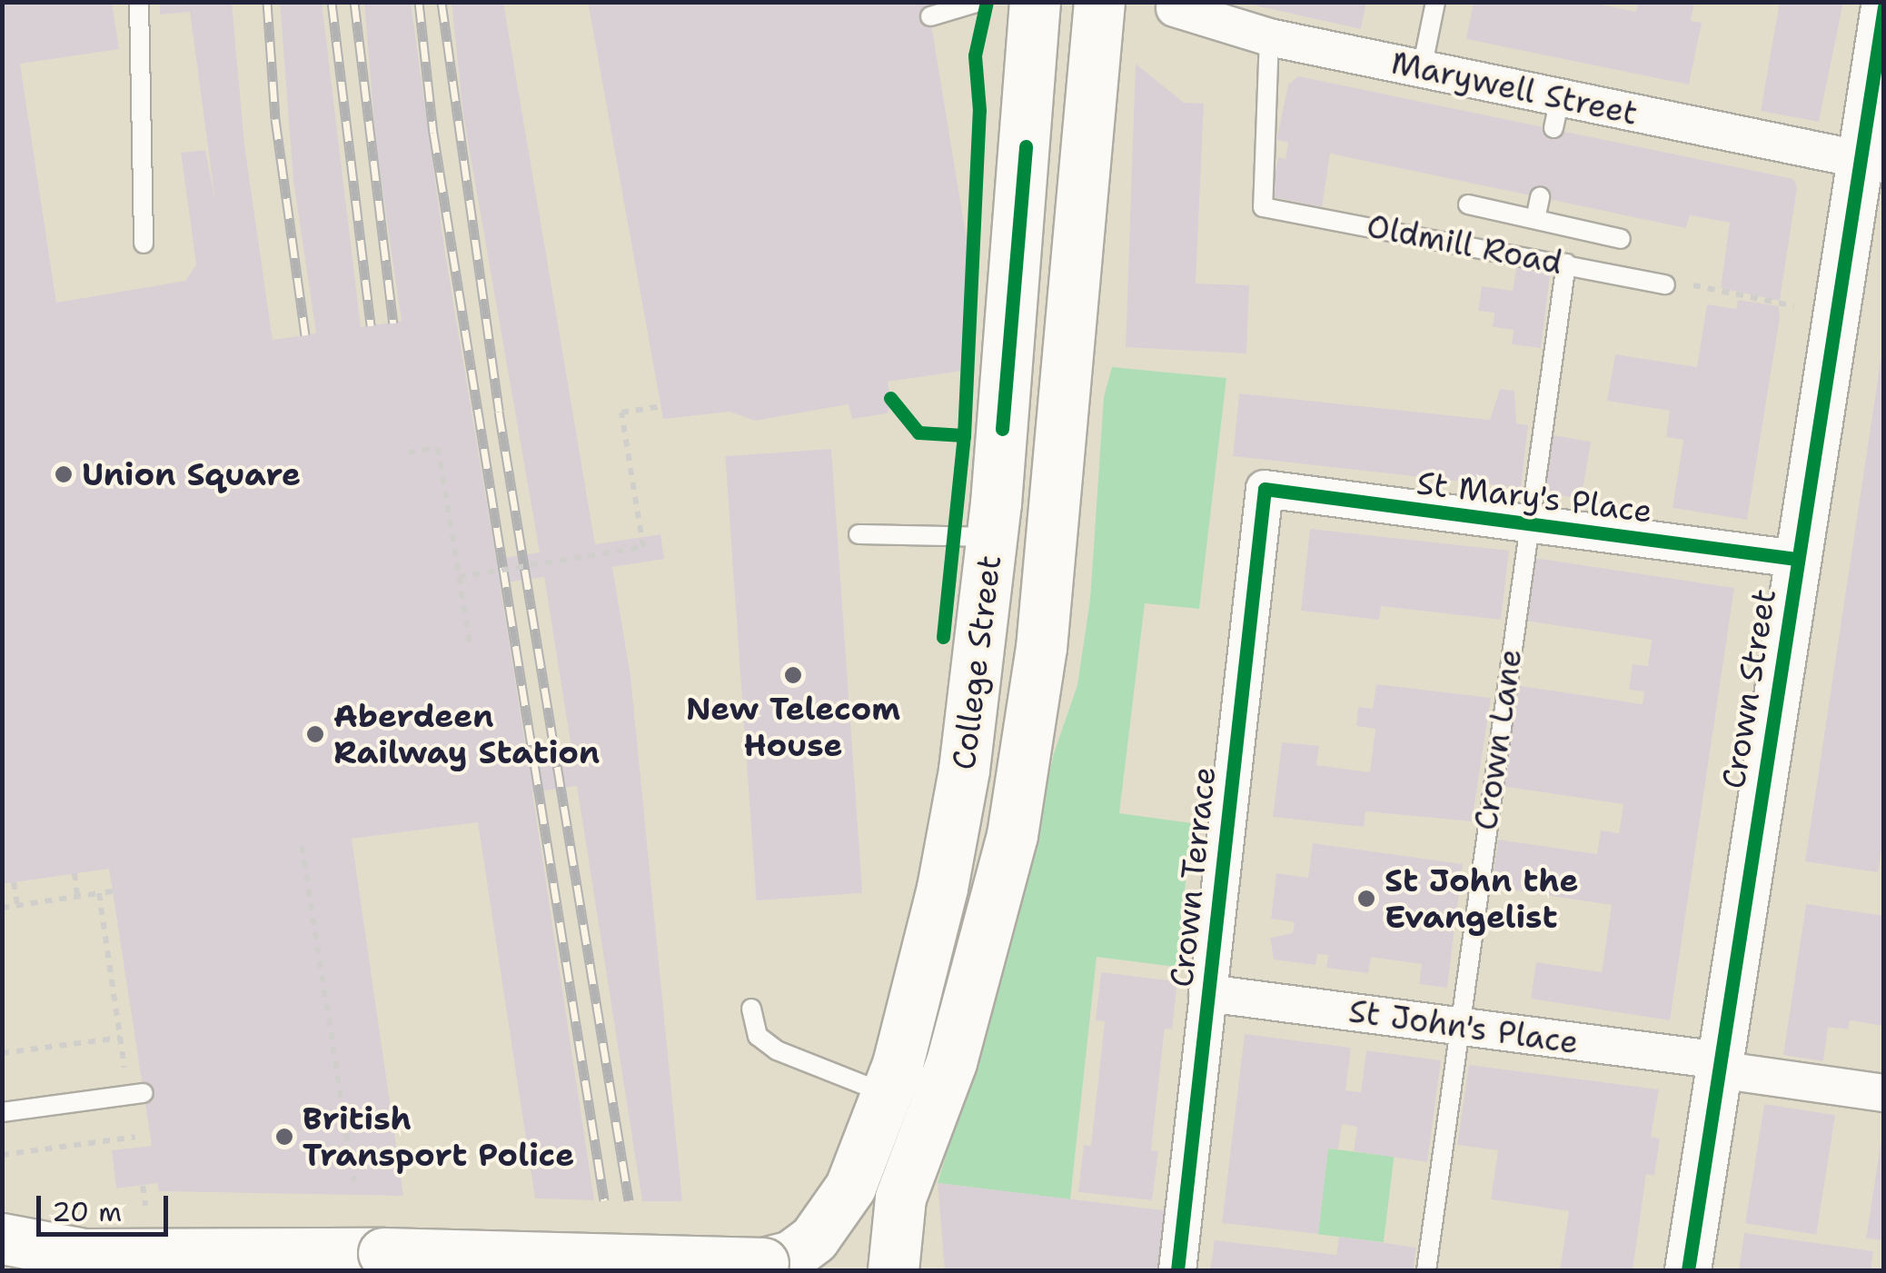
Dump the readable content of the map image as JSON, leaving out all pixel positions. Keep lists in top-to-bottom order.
{
  "streets": {
    "main road": ["College Street"],
    "street": [
      "Marywell Street",
      "St Mary's Place",
      "Crown Street",
      "Crown Terrace",
      "St John's Place"
    ],
    "lane": ["Oldmill Road", "Crown Lane"]
  },
  "crossings": [
    ["Marywell Street", "Oldmill Road"],
    ["Marywell Street", "Crown Street"],
    ["Oldmill Road", "Crown Lane"],
    ["St Mary's Place", "Crown Street"],
    ["St Mary's Place", "Crown Lane"],
    ["St Mary's Place", "Crown Terrace"],
    ["Crown Street", "St John's Place"],
    ["Crown Lane", "St John's Place"],
    ["Crown Terrace", "St John's Place"]
  ],
  "places": [
    "Union Square",
    "New Telecom House",
    "Aberdeen Railway Station",
    "St John the Evangelist",
    "British Transport Police"
  ],
  "scale_bar": "20 m"
}
